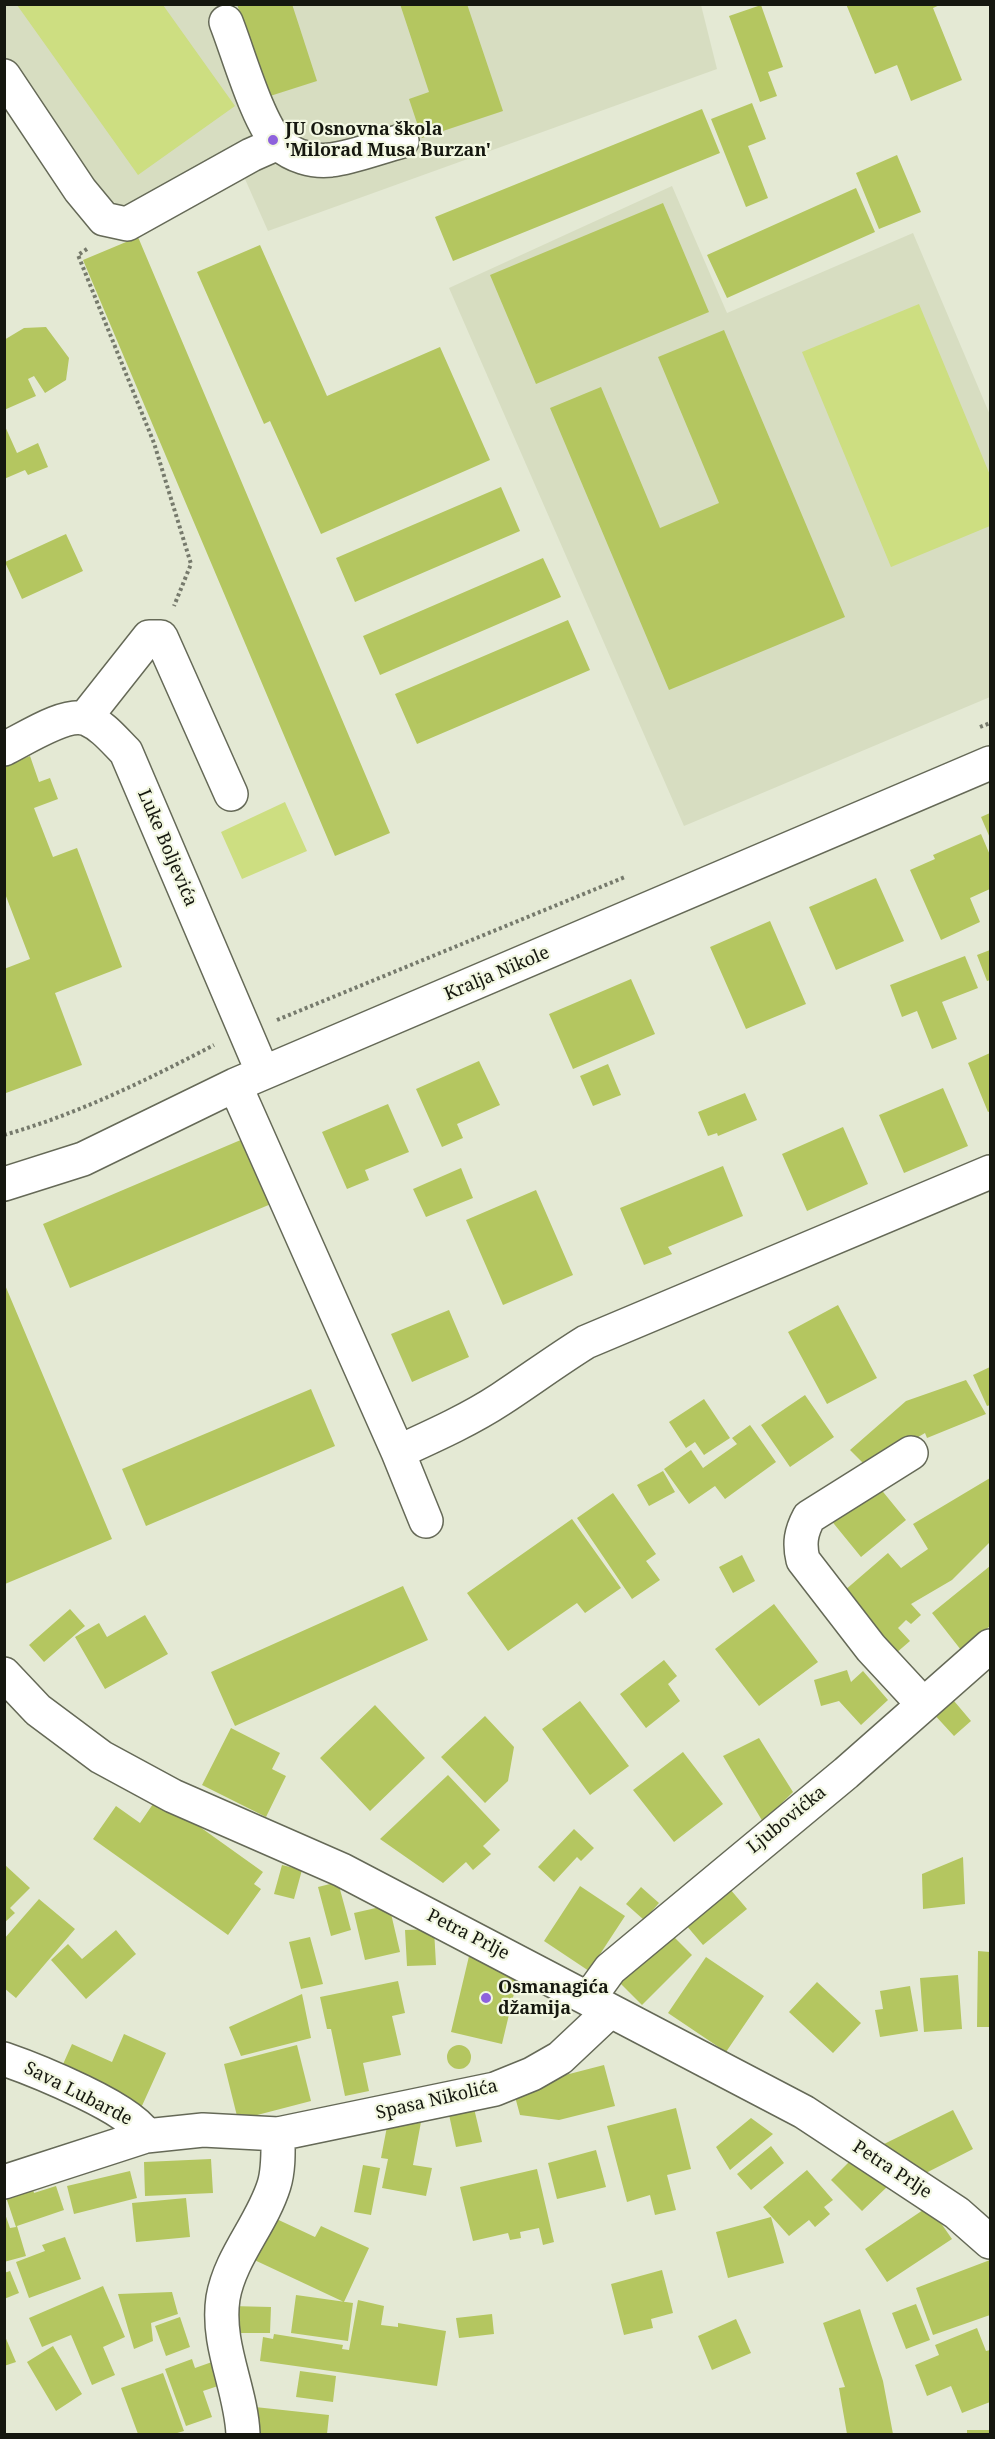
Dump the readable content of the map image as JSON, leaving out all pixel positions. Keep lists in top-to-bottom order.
{
  "streets": {
    "street": [
      "Luke Boljevića",
      "Kralja Nikole",
      "Ljubovićka",
      "Petra Prlje",
      "Sava Lubarde",
      "Spasa Nikolića"
    ]
  },
  "crossings": [
    ["Luke Boljevića", "Kralja Nikole"],
    ["Ljubovićka", "Petra Prlje"],
    ["Ljubovićka", "Spasa Nikolića"],
    ["Petra Prlje", "Spasa Nikolića"],
    ["Sava Lubarde", "Spasa Nikolića"]
  ],
  "places": ["JU Osnovna škola 'Milorad Musa Burzan'", "Osmanagića džamija"]
}
